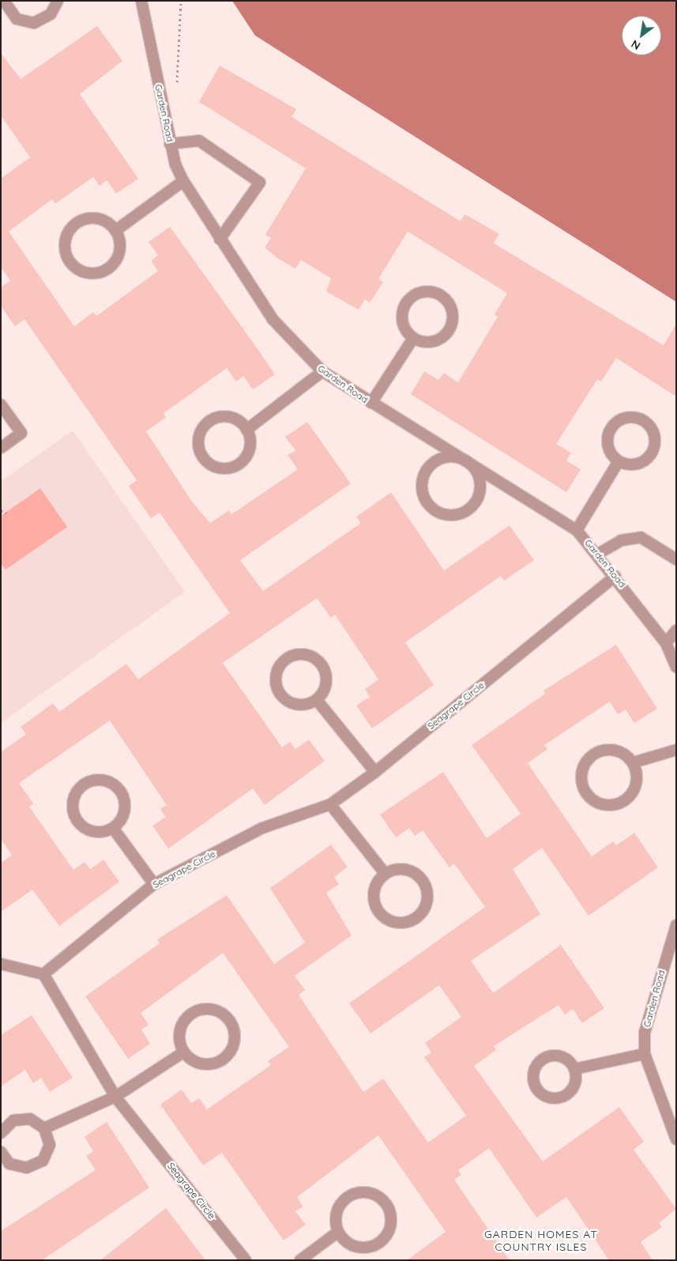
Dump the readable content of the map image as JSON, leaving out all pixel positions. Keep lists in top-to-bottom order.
{
  "streets": {
    "street": ["Garden Road", "Seagrape Circle"]
  },
  "crossings": [
    ["Garden Road", "Seagrape Circle"]
  ],
  "districts": ["GARDEN HOMES AT COUNTRY ISLES"],
  "north": "bottom left"
}
